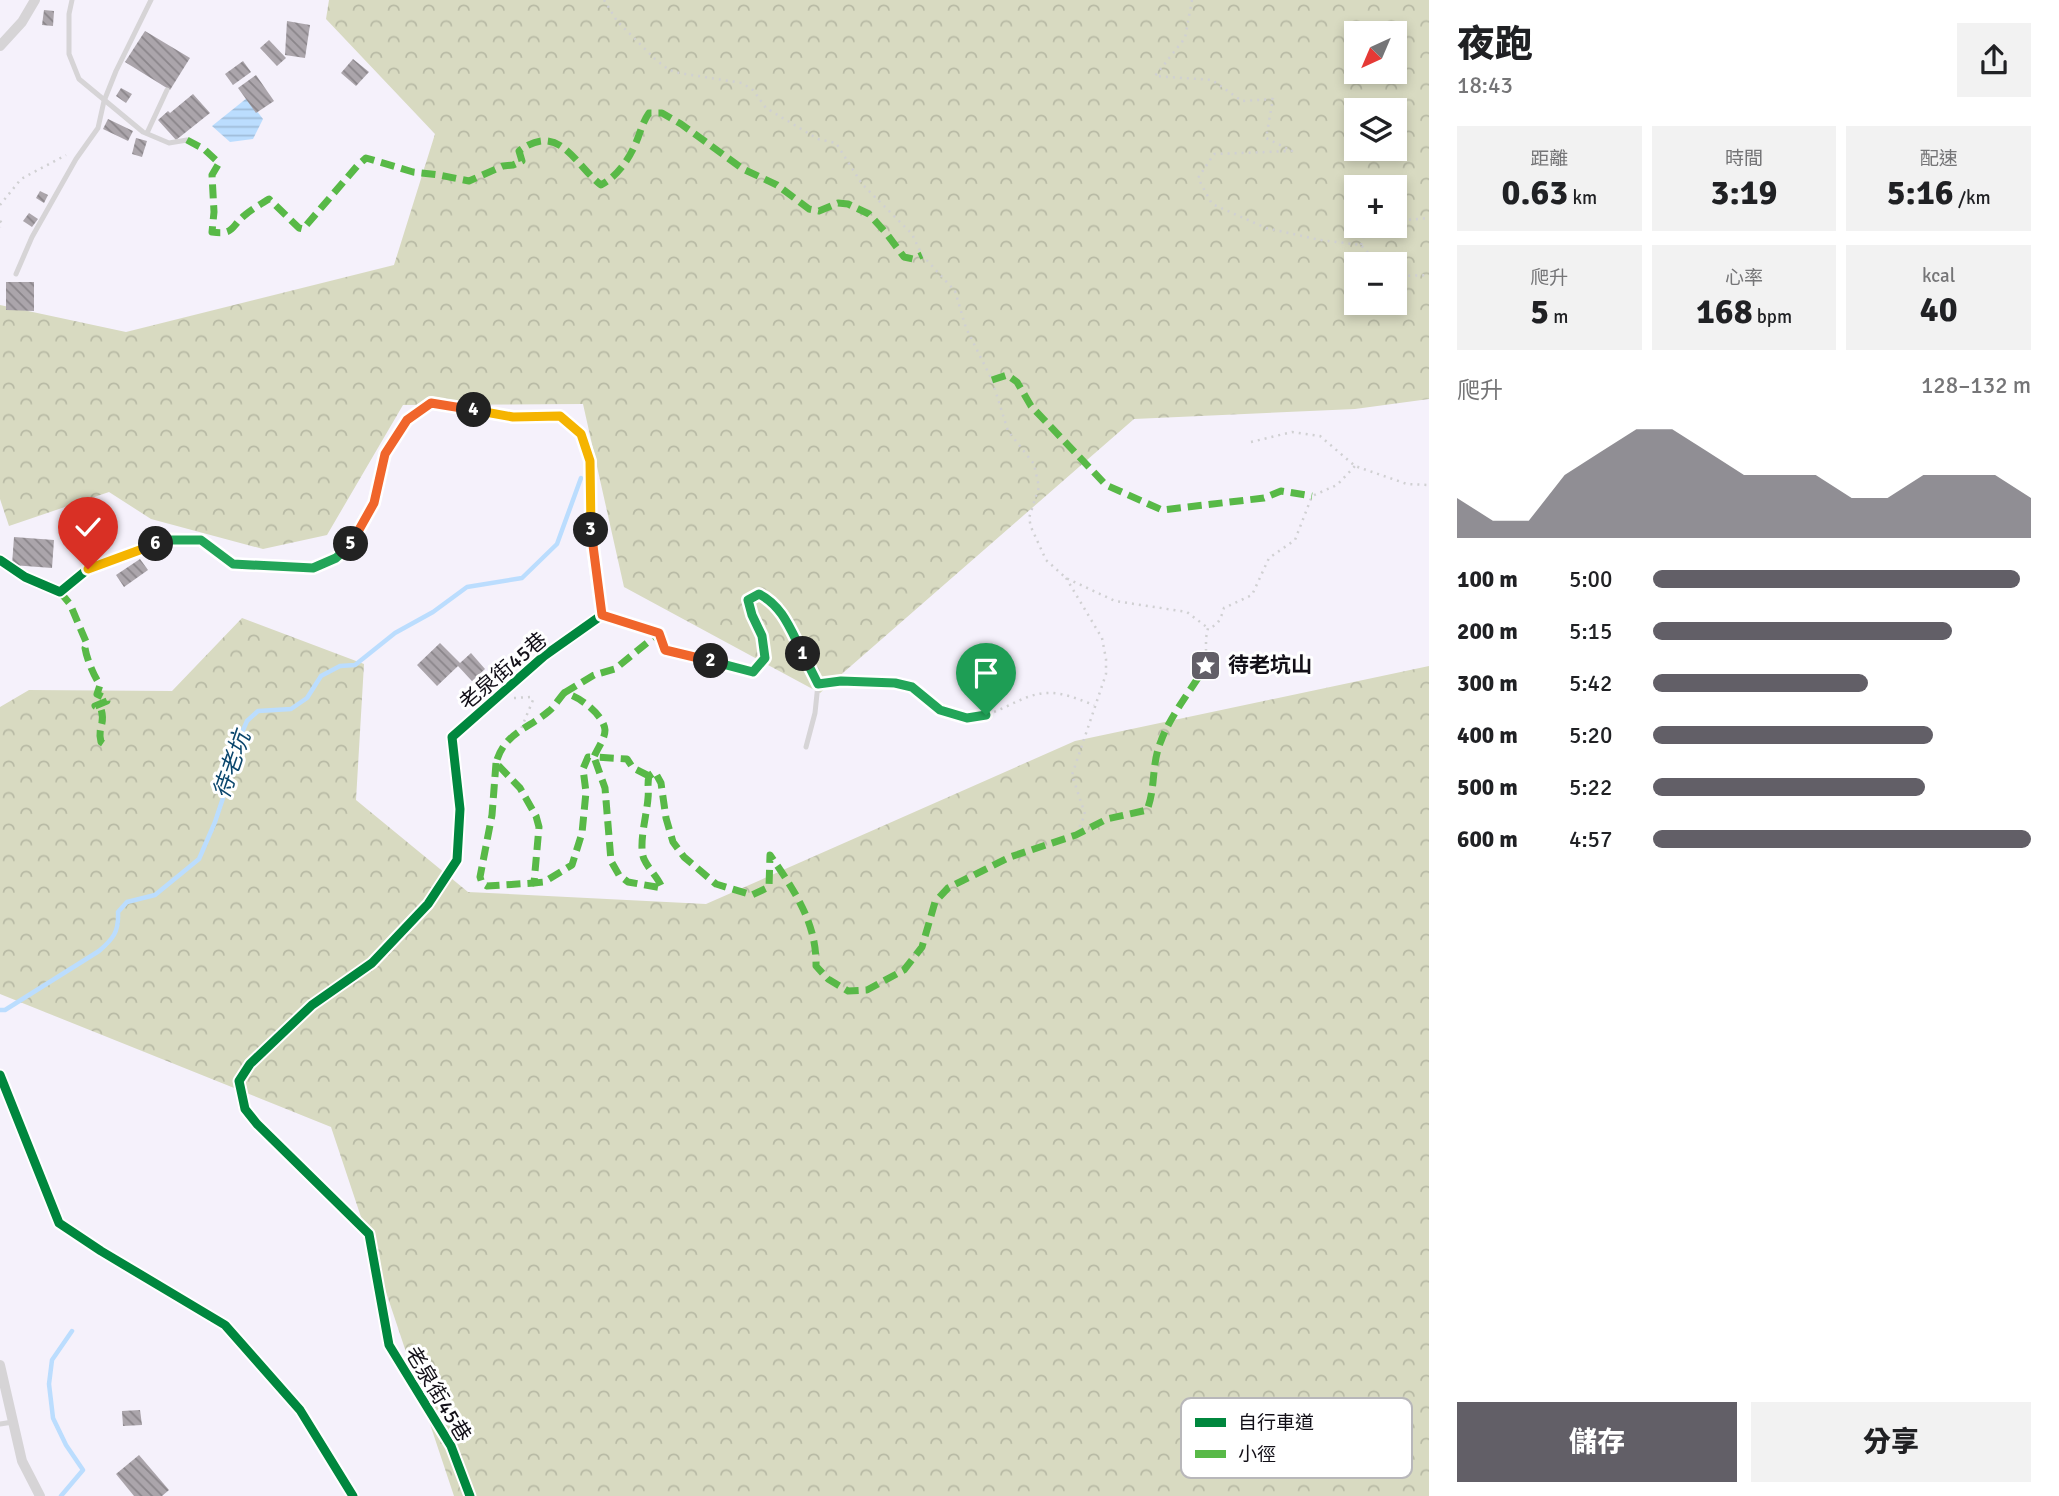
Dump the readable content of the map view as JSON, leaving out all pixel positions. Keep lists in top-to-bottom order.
{
  "streets": {
    "street": ["老泉街45巷"]
  },
  "water": ["待老坑"],
  "places": {
    "place": ["待老坑山"]
  },
  "legend": ["自行車道", "小徑"],
  "north": "bottom left",
  "page": {
    "heading": ["夜跑", "18:43"],
    "map_buttons": ["+", "−"],
    "stats": [
      ["距離", "0.63 km"],
      ["時間", "3:19"],
      ["配速", "5:16 /km"],
      ["爬升", "5 m"],
      ["心率", "168 bpm"],
      ["kcal", "40"]
    ],
    "chart": ["爬升", "128–132 m"],
    "pins": [
      "4",
      "3",
      "5",
      "6",
      "1",
      "2"
    ],
    "list": [
      {
        "name": "100 m",
        "note": "5:00"
      },
      {
        "name": "200 m",
        "note": "5:15"
      },
      {
        "name": "300 m",
        "note": "5:42"
      },
      {
        "name": "400 m",
        "note": "5:20"
      },
      {
        "name": "500 m",
        "note": "5:22"
      },
      {
        "name": "600 m",
        "note": "4:57"
      }
    ],
    "buttons": ["儲存", "分享"]
  }
}
